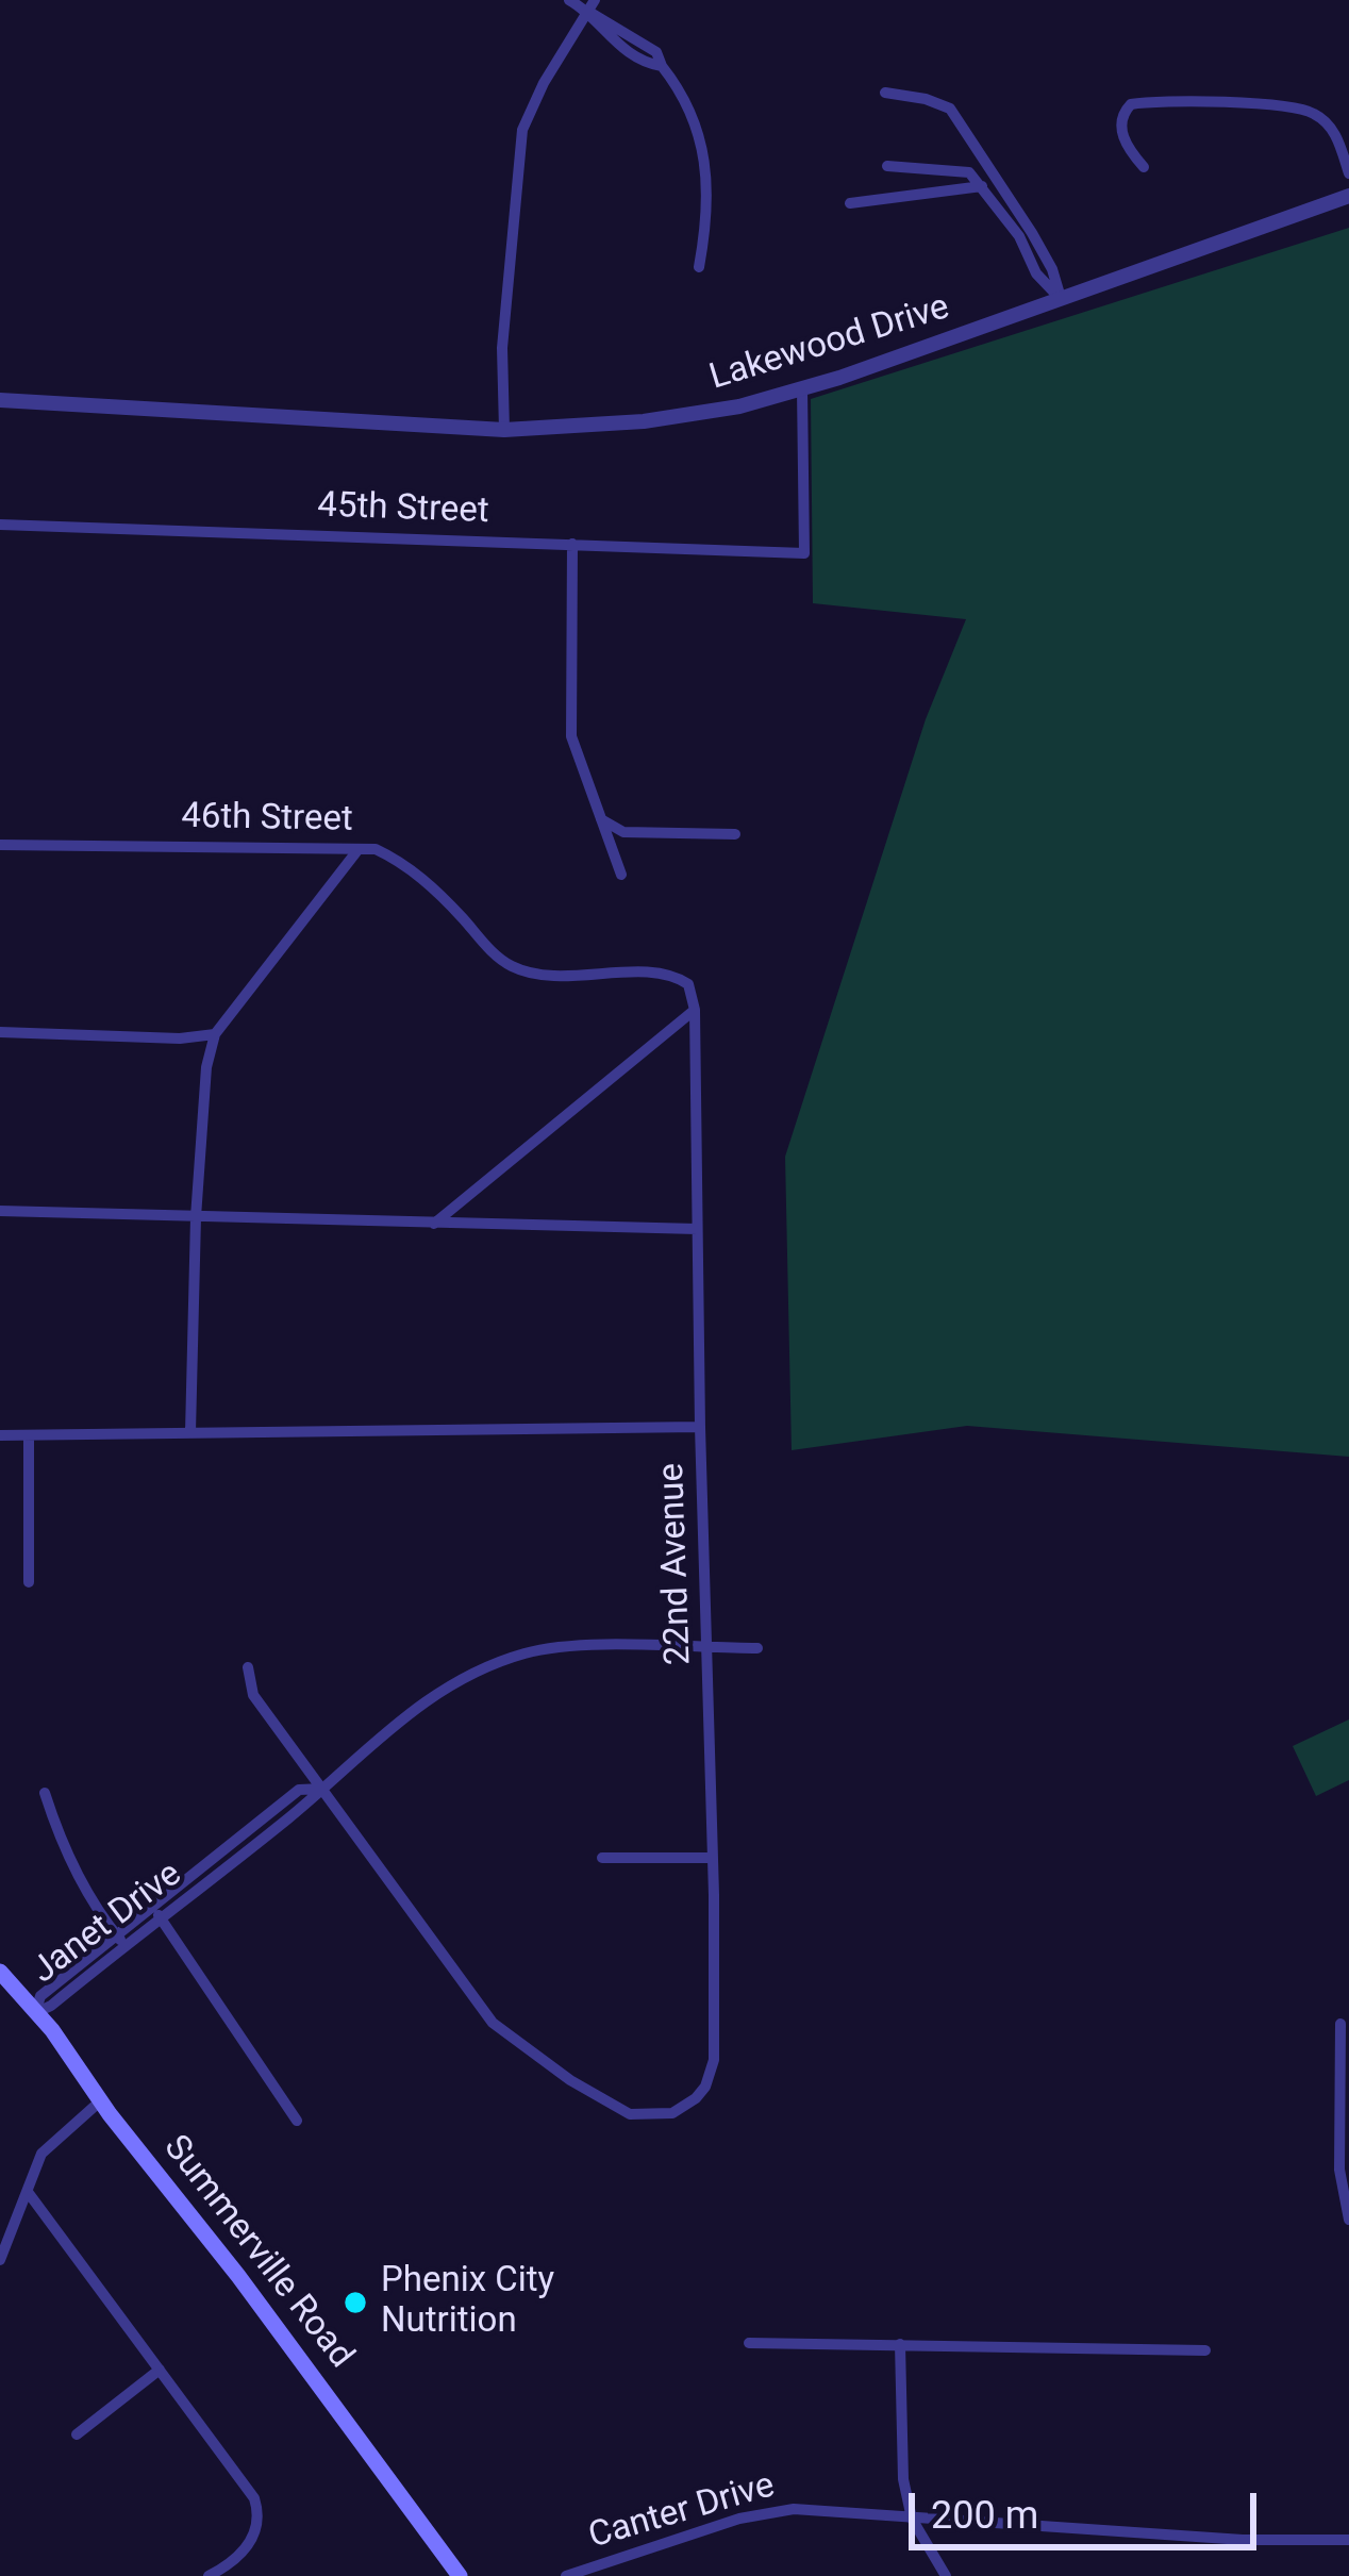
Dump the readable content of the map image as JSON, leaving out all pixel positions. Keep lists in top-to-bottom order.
{
  "streets": {
    "main road": ["Summerville Road"],
    "street": [
      "Lakewood Drive",
      "45th Street",
      "46th Street",
      "22nd Avenue",
      "Janet Drive",
      "Canter Drive"
    ]
  },
  "crossings": [
    ["Lakewood Drive", "45th Street"],
    ["46th Street", "22nd Avenue"],
    ["22nd Avenue", "Janet Drive"],
    ["Janet Drive", "Summerville Road"]
  ],
  "places": ["Phenix City Nutrition"],
  "scale_bar": "200 m"
}
